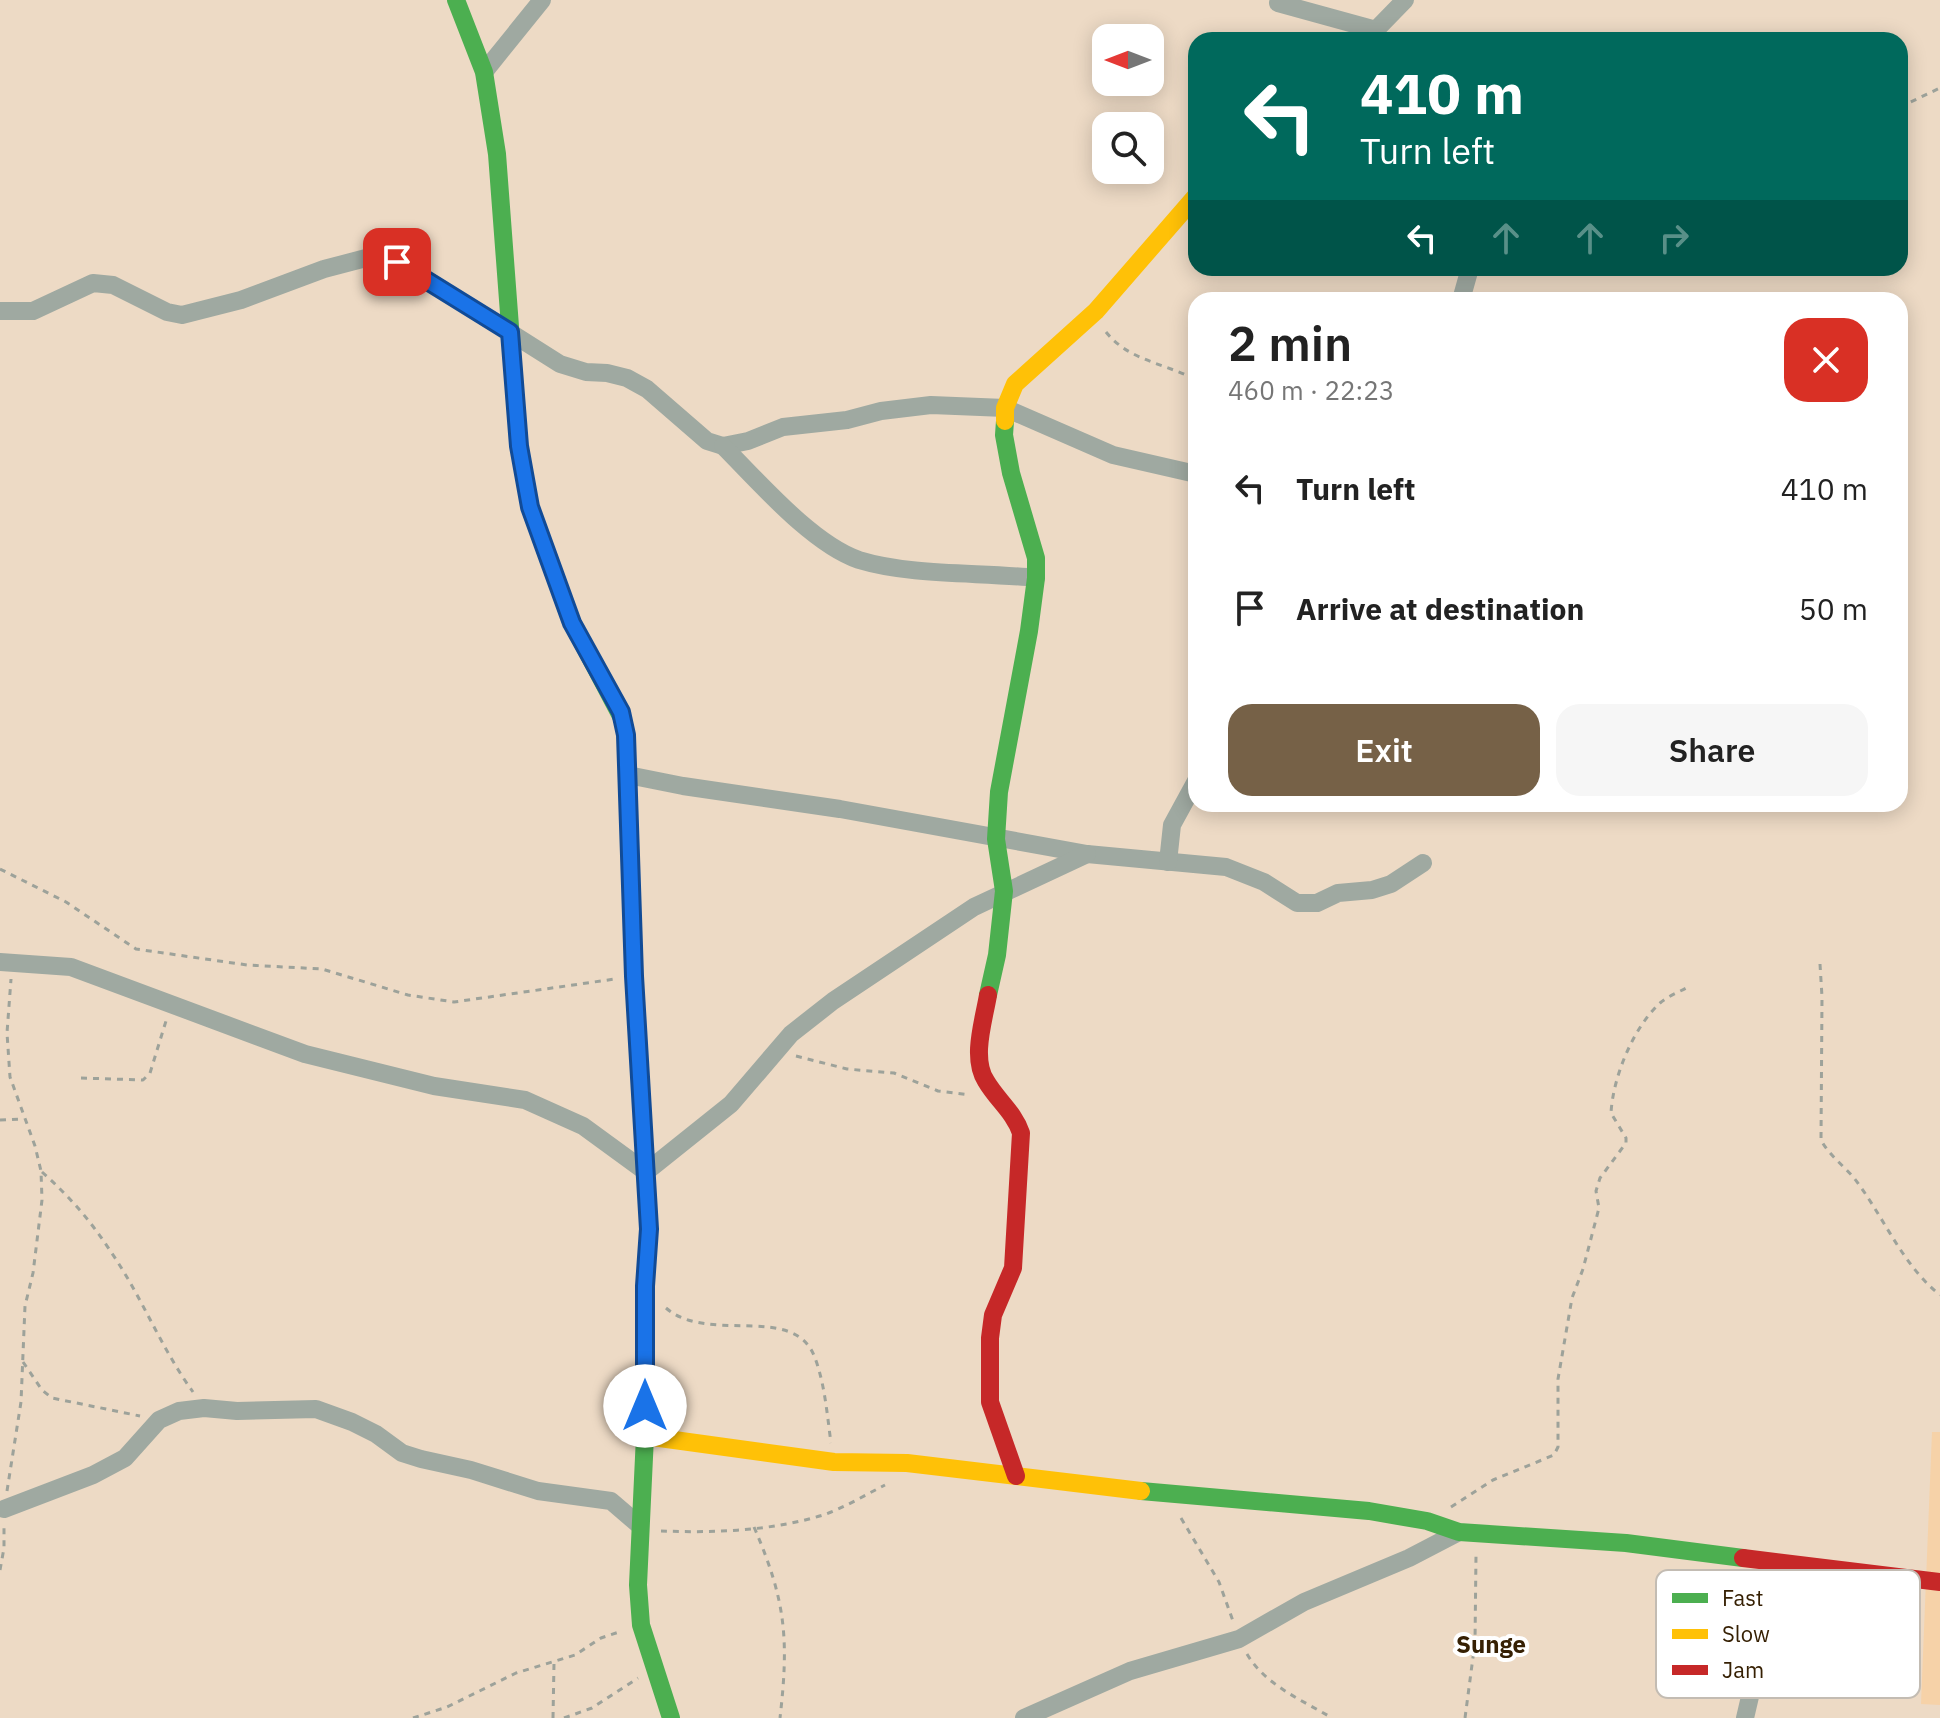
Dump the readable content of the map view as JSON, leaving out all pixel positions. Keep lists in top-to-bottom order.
{
  "districts": ["Sunge"],
  "legend": ["Fast", "Slow", "Jam"],
  "north": "left",
  "page": {
    "turn": ["410 m", "Turn left"],
    "heading": ["2 min", "460 m · 22:23"],
    "list": [
      {
        "name": "Turn left",
        "value": "410 m"
      },
      {
        "name": "Arrive at destination",
        "value": "50 m"
      }
    ],
    "buttons": ["Exit", "Share"]
  }
}
